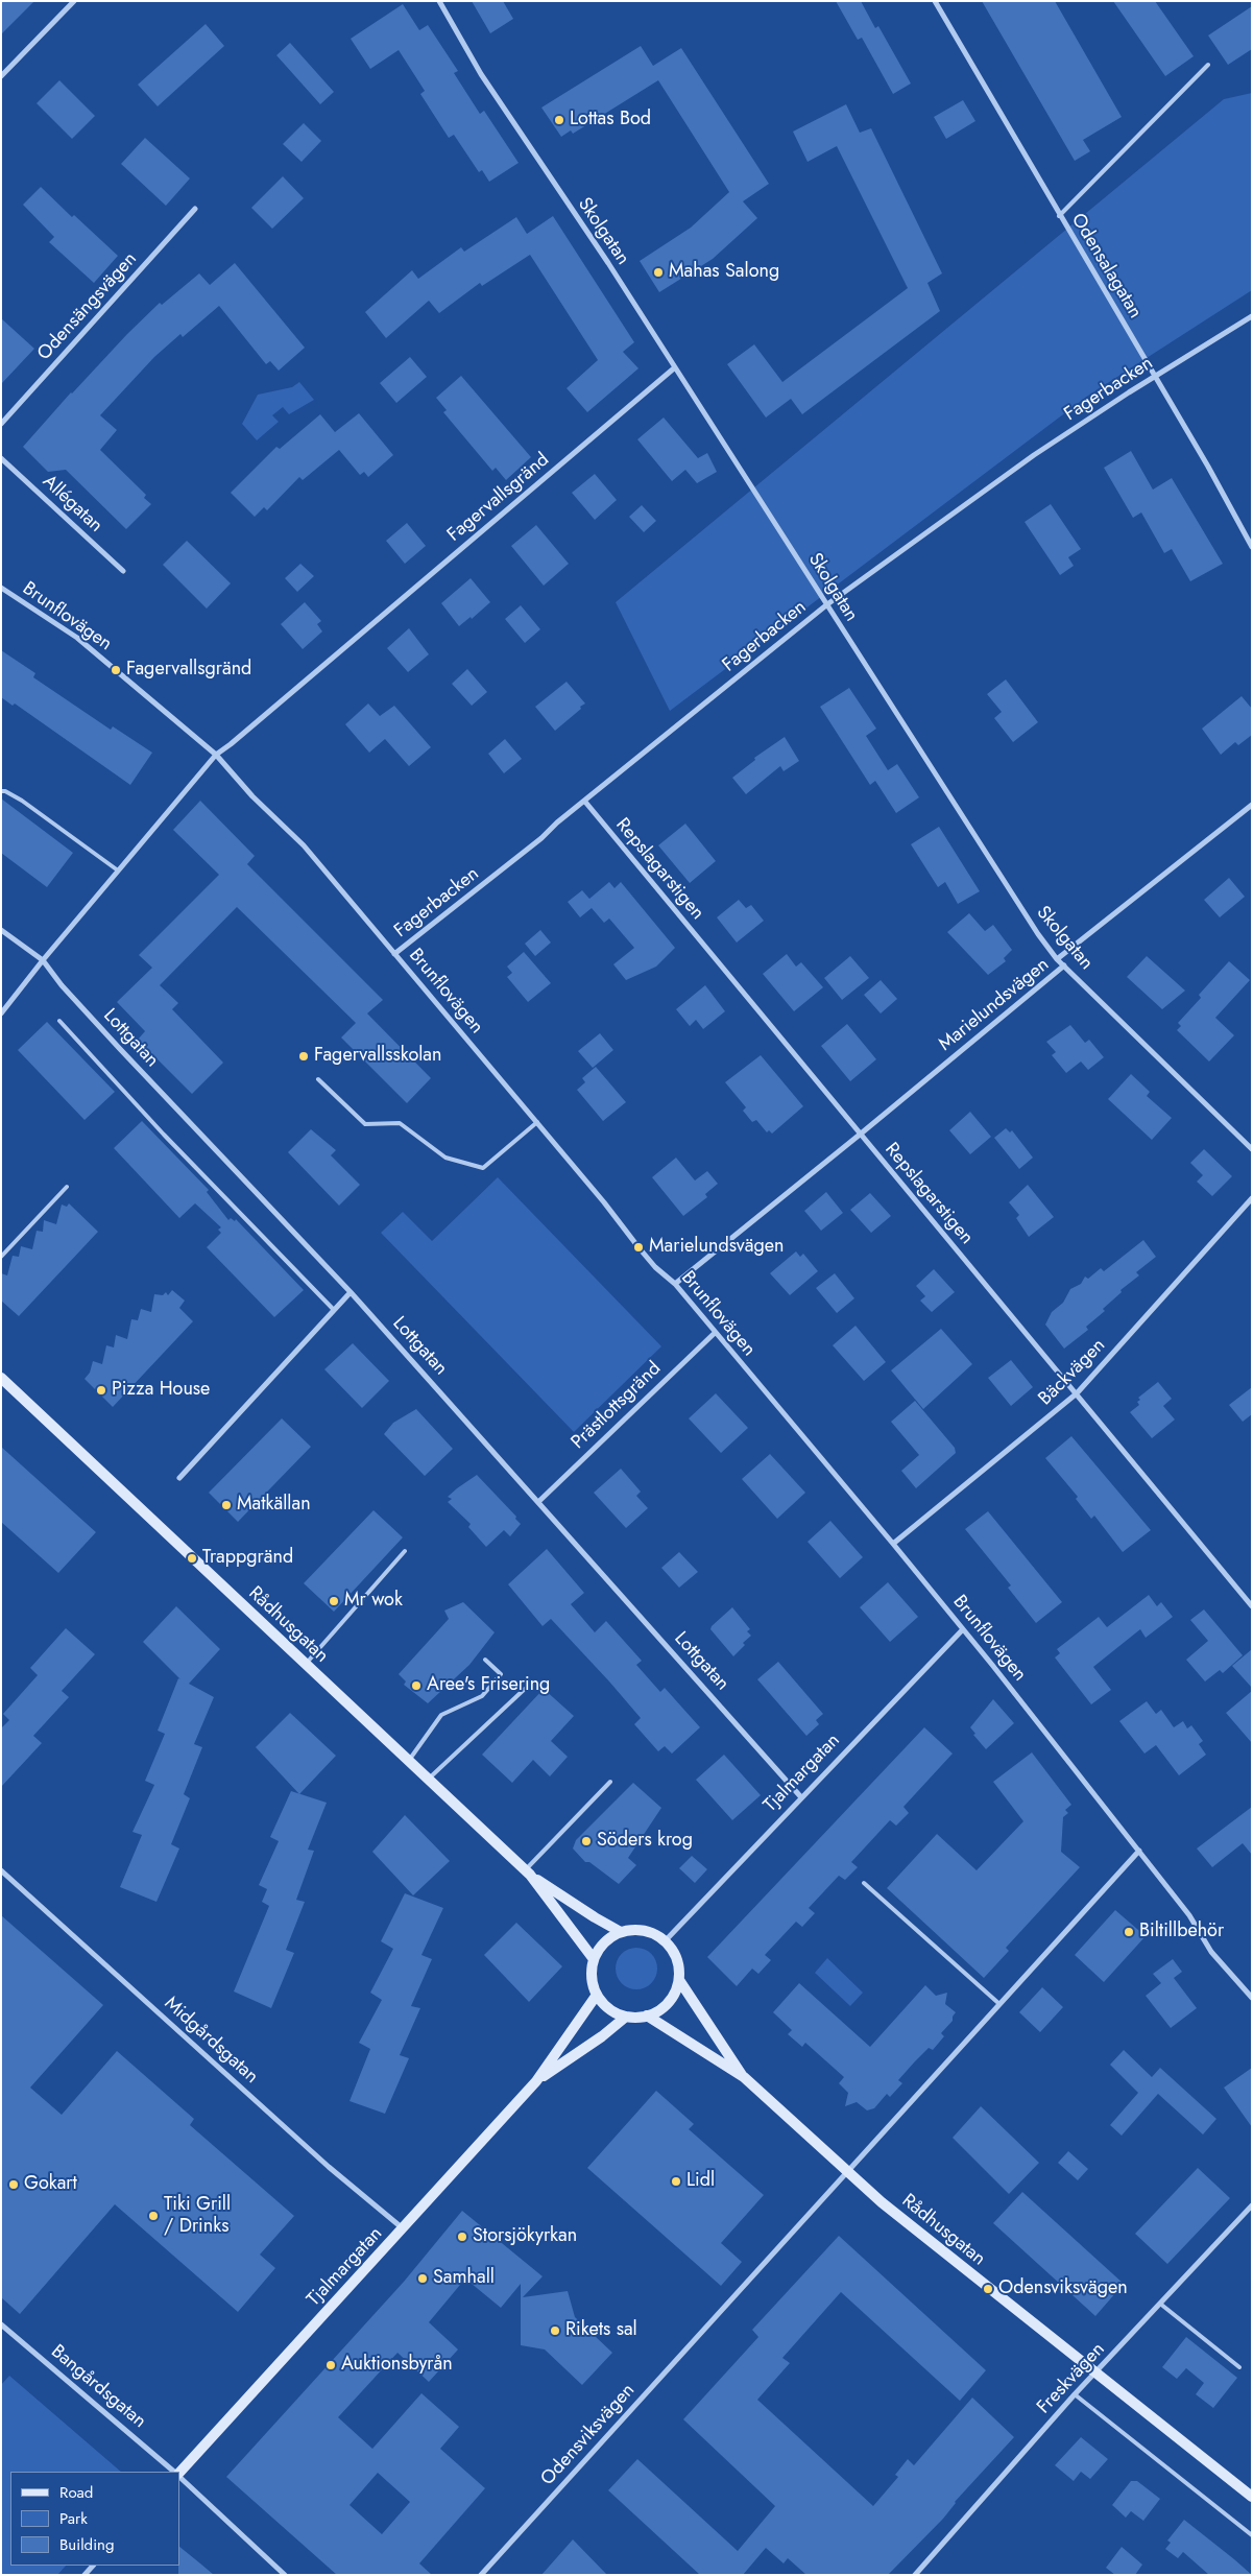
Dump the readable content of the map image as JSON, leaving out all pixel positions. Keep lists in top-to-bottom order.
{
  "streets": {
    "main road": ["Rådhusgatan", "Tjalmargatan"],
    "street": [
      "Skolgatan",
      "Odensalagatan",
      "Odensängsvägen",
      "Fagerbacken",
      "Fagervallsgränd",
      "Allégatan",
      "Brunflovägen",
      "Repslagarstigen",
      "Marielundsvägen",
      "Lottgatan",
      "Bäckvägen",
      "Prästlottsgränd",
      "Midgårdsgatan",
      "Freskvägen",
      "Bangårdsgatan",
      "Odensviksvägen"
    ]
  },
  "crossings": [
    ["Skolgatan", "Fagerbacken"],
    ["Skolgatan", "Fagervallsgränd"],
    ["Skolgatan", "Marielundsvägen"],
    ["Odensalagatan", "Fagerbacken"],
    ["Fagerbacken", "Brunflovägen"],
    ["Fagerbacken", "Repslagarstigen"],
    ["Fagervallsgränd", "Brunflovägen"],
    ["Fagervallsgränd", "Lottgatan"],
    ["Brunflovägen", "Marielundsvägen"],
    ["Brunflovägen", "Bäckvägen"],
    ["Brunflovägen", "Prästlottsgränd"],
    ["Brunflovägen", "Tjalmargatan"],
    ["Brunflovägen", "Odensviksvägen"],
    ["Repslagarstigen", "Marielundsvägen"],
    ["Repslagarstigen", "Bäckvägen"],
    ["Lottgatan", "Prästlottsgränd"],
    ["Lottgatan", "Tjalmargatan"],
    ["Rådhusgatan", "Tjalmargatan"],
    ["Rådhusgatan", "Freskvägen"],
    ["Rådhusgatan", "Odensviksvägen"],
    ["Tjalmargatan", "Midgårdsgatan"]
  ],
  "places": [
    "Lottas Bod",
    "Mahas Salong",
    "Fagervallsgränd",
    "Fagervallsskolan",
    "Marielundsvägen",
    "Pizza House",
    "Matkällan",
    "Trappgränd",
    "Mr wok",
    "Aree's Frisering",
    "Söders krog",
    "Biltillbehör",
    "Lidl",
    "Gokart",
    "Tiki Grill / Drinks",
    "Storsjökyrkan",
    "Samhall",
    "Odensviksvägen",
    "Rikets sal",
    "Auktionsbyrån"
  ],
  "legend": ["Road", "Park", "Building"]
}
